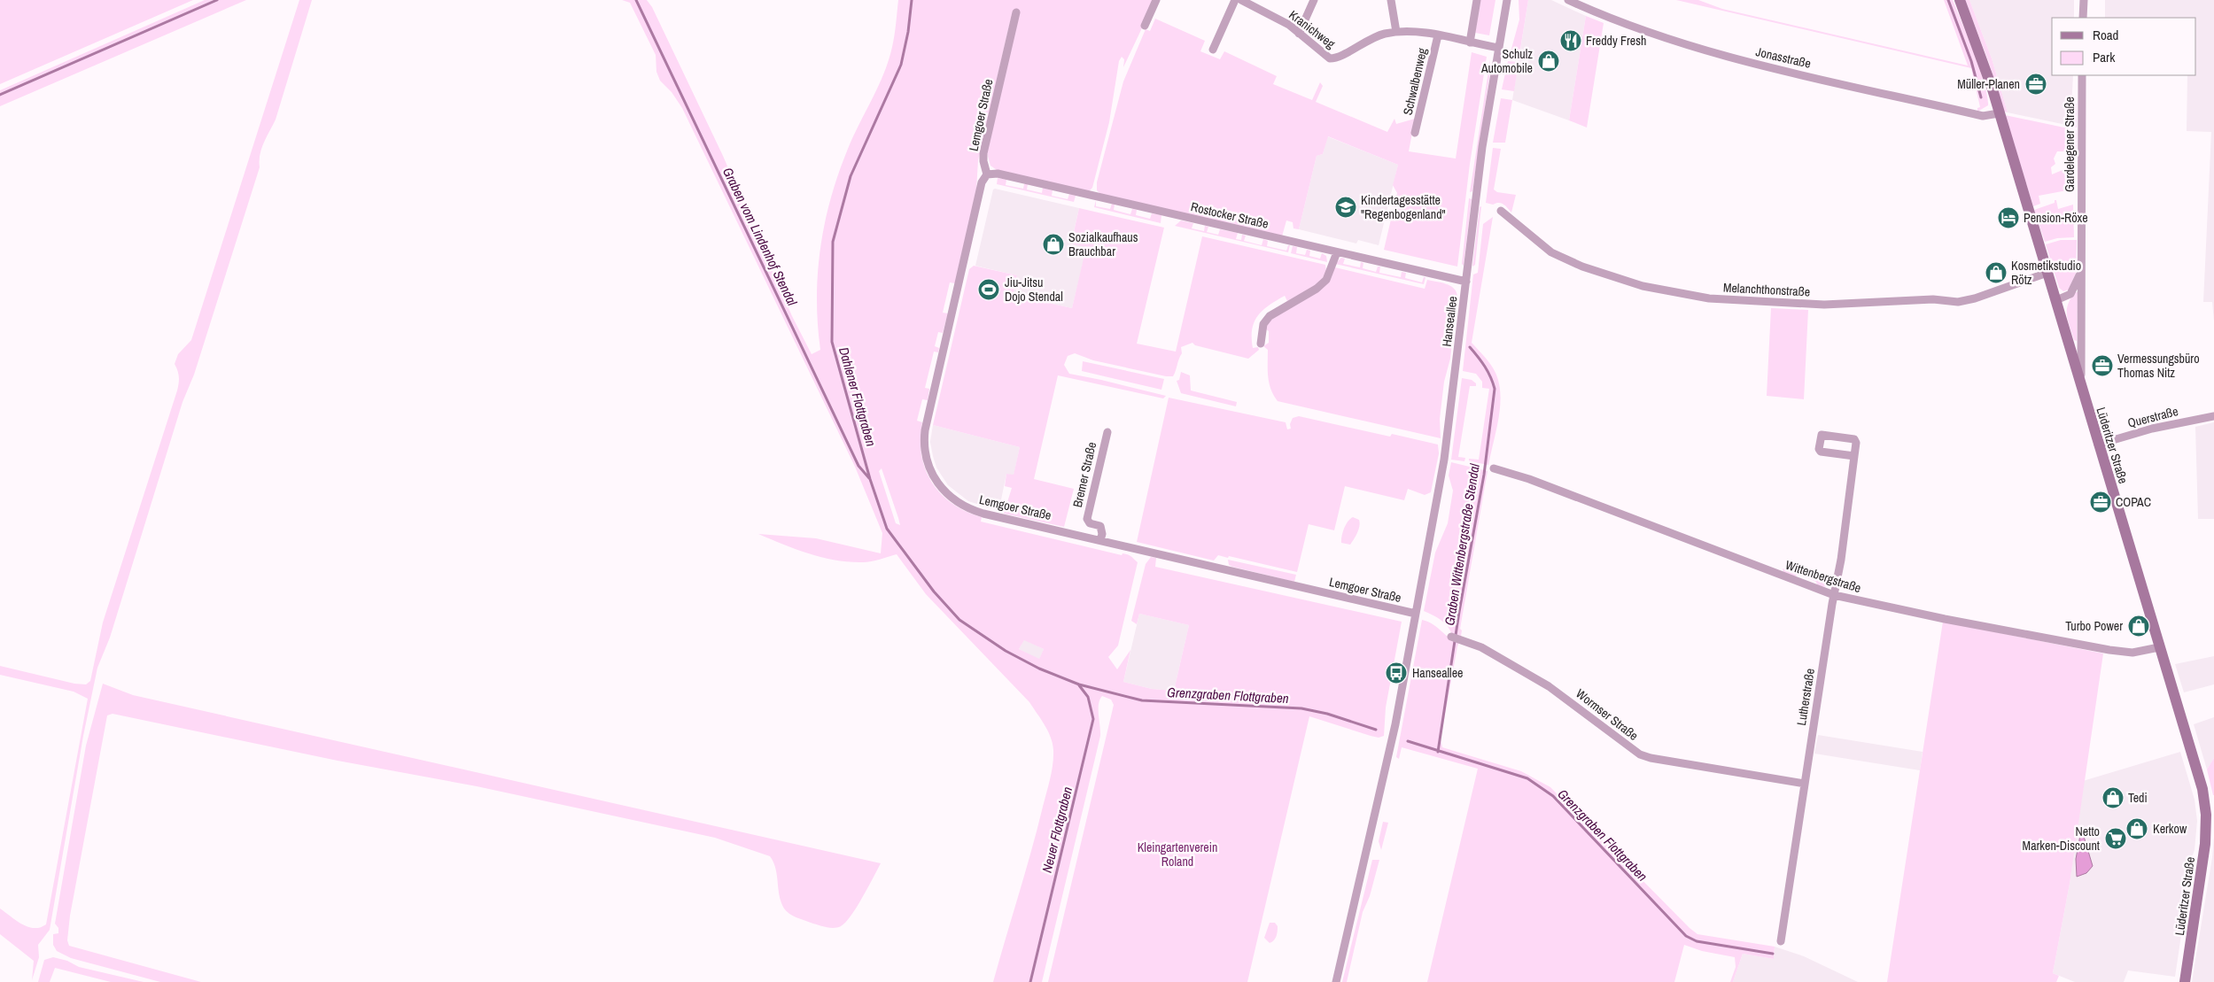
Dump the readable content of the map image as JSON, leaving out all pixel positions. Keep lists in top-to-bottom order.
{
  "streets": {
    "main road": ["Lüderitzer Straße"],
    "street": [
      "Kranichweg",
      "Jonasstraße",
      "Schwalbenweg",
      "Lemgoer Straße",
      "Gardelegener Straße",
      "Rostocker Straße",
      "Melanchthonstraße",
      "Hanseallee",
      "Querstraße",
      "Bremer Straße",
      "Wittenbergstraße",
      "Lutherstraße",
      "Wormser Straße"
    ]
  },
  "crossings": [
    ["Kranichweg", "Schwalbenweg"],
    ["Kranichweg", "Hanseallee"],
    ["Jonasstraße", "Lüderitzer Straße"],
    ["Lemgoer Straße", "Rostocker Straße"],
    ["Lemgoer Straße", "Hanseallee"],
    ["Lemgoer Straße", "Bremer Straße"],
    ["Gardelegener Straße", "Lüderitzer Straße"],
    ["Rostocker Straße", "Hanseallee"],
    ["Melanchthonstraße", "Lüderitzer Straße"],
    ["Querstraße", "Lüderitzer Straße"],
    ["Lüderitzer Straße", "Wittenbergstraße"],
    ["Wittenbergstraße", "Lutherstraße"],
    ["Lutherstraße", "Wormser Straße"]
  ],
  "water": [
    "Graben vom Lindenhof Stendal",
    "Dahlener Flottgraben",
    "Graben Wittenbergstraße Stendal",
    "Grenzgraben Flottgraben",
    "Neuer Flottgraben"
  ],
  "parks": ["Kleingartenverein Roland"],
  "places": {
    "restaurant": ["Freddy Fresh"],
    "shop": [
      "Schulz Automobile",
      "Sozialkaufhaus Brauchbar",
      "Kosmetikstudio Rötz",
      "Turbo Power",
      "Tedi",
      "Kerkow"
    ],
    "office": ["Müller-Planen", "Vermessungsbüro Thomas Nitz", "COPAC"],
    "school or university": ["Kindertagesstätte \"Regenbogenland\""],
    "hotel": ["Pension-Röxe"],
    "sports": ["Jiu-Jitsu Dojo Stendal"],
    "bus stop": ["Hanseallee"],
    "supermarket": ["Netto Marken-Discount"]
  },
  "legend": ["Road", "Park"]
}
